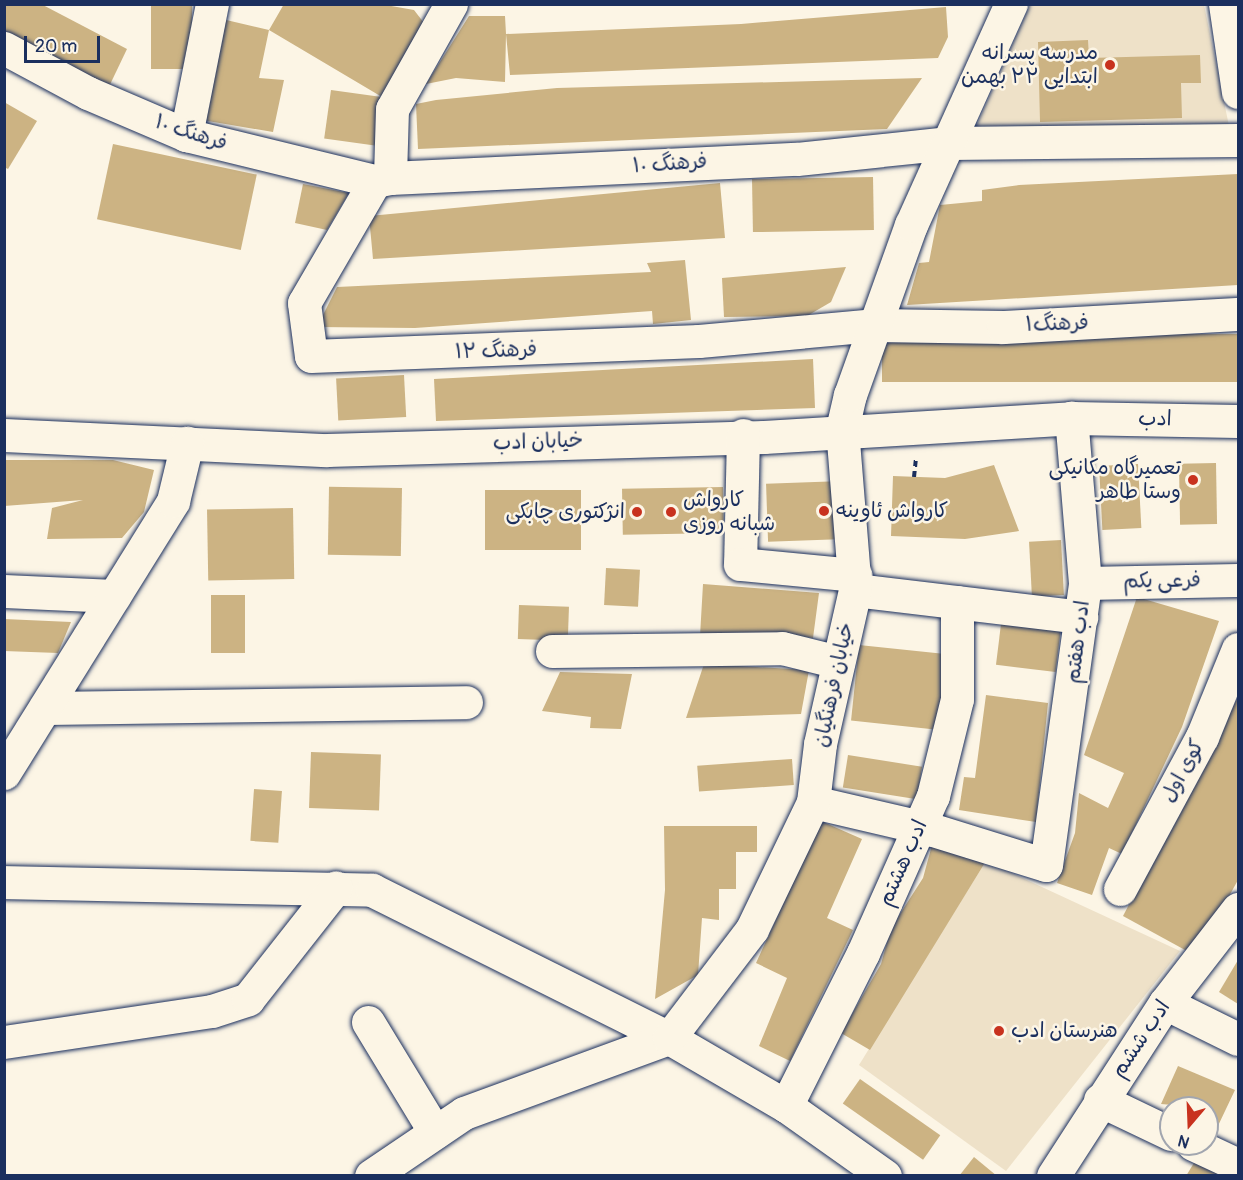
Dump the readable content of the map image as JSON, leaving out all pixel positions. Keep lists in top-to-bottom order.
{
  "streets": {
    "street": [
      "فرهنگ ۱۰",
      "فرهنگ۱",
      "فرهنگ ۱۲",
      "ادب",
      "خیابان ادب",
      "فرعی یکم",
      "ادب هفتم",
      "خیابان فرهنگیان",
      "کوی اول",
      "ادب هشتم",
      "ادب ششم"
    ]
  },
  "crossings": [
    ["فرهنگ ۱۰", "فرهنگ ۱۲"],
    ["فرهنگ۱", "فرهنگ ۱۲"],
    ["ادب", "خیابان ادب"],
    ["ادب", "ادب هفتم"],
    ["خیابان ادب", "ادب هفتم"],
    ["خیابان ادب", "خیابان فرهنگیان"],
    ["فرعی یکم", "ادب هفتم"],
    ["ادب هفتم", "ادب هشتم"]
  ],
  "places": [
    "مدرسه پسرانه ابتدایی ۲۲ بهمن",
    "تعمیرگاه مکانیکی وستا طاهر",
    "کارواش ئاوینه",
    "انژکتوری چابکی",
    "کارواش شبانه روزی",
    "هنرستان ادب"
  ],
  "scale_bar": "20 m",
  "north": "bottom"
}
